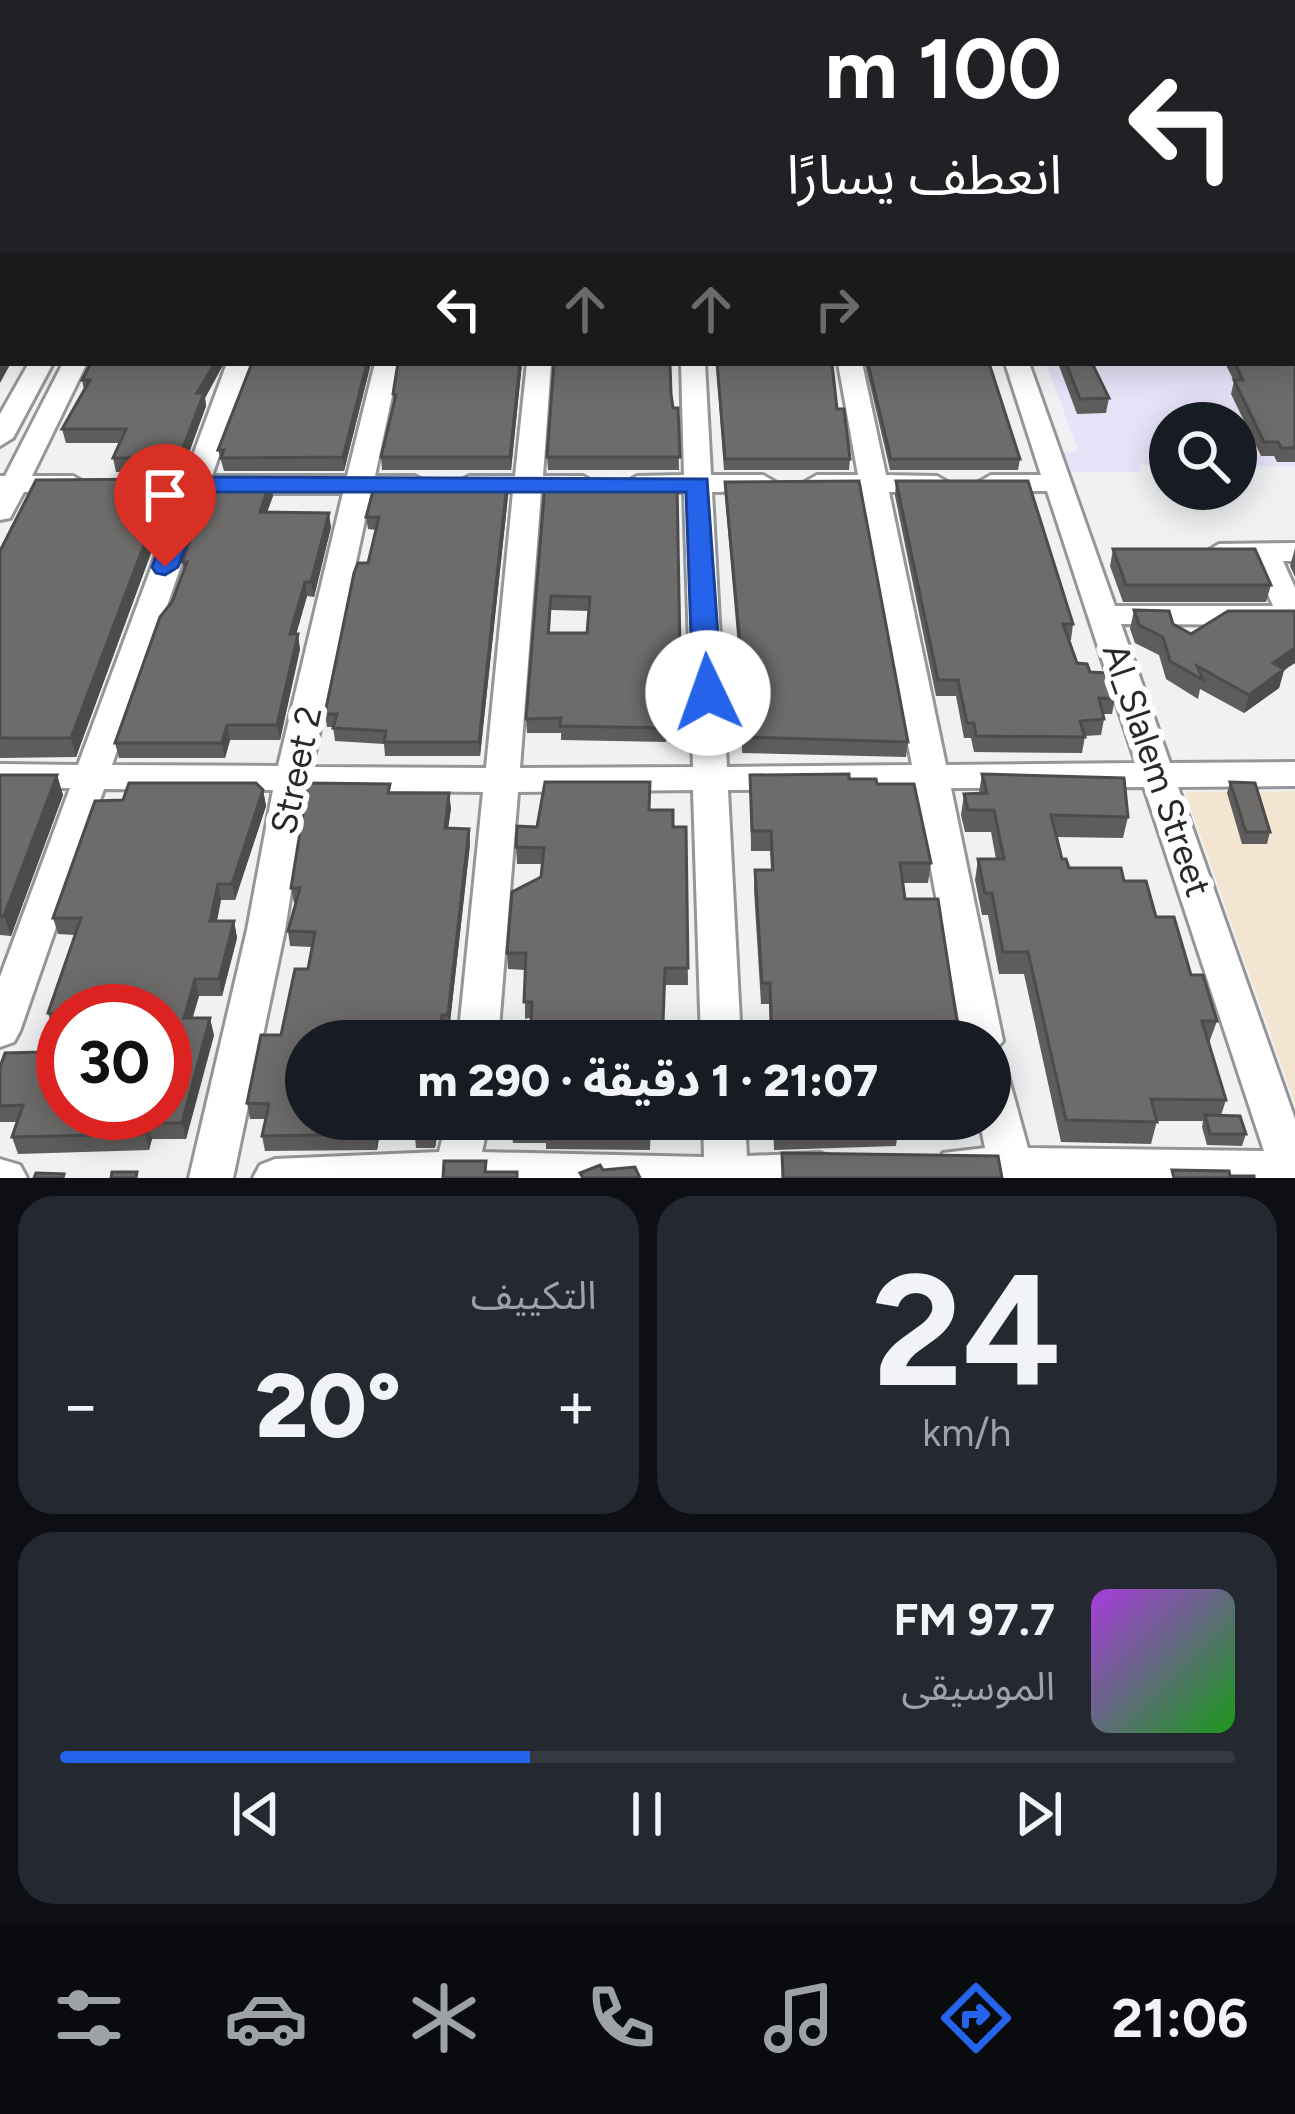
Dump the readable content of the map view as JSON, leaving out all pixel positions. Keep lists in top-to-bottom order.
{
  "streets": {
    "street": ["Street 2", "Al_Slalem Street"]
  },
  "page": {
    "turn": ["100 m", "انعطف يسارًا"],
    "limit": "30",
    "trip": "21:07 · 1 دقيقة · 290 m",
    "tile": [
      ["24", "km/h"],
      "التكييف"
    ],
    "heat": ["−", "20°", "+"],
    "song": ["97.7 FM", "الموسيقى"],
    "tabs": "21:06"
  }
}
